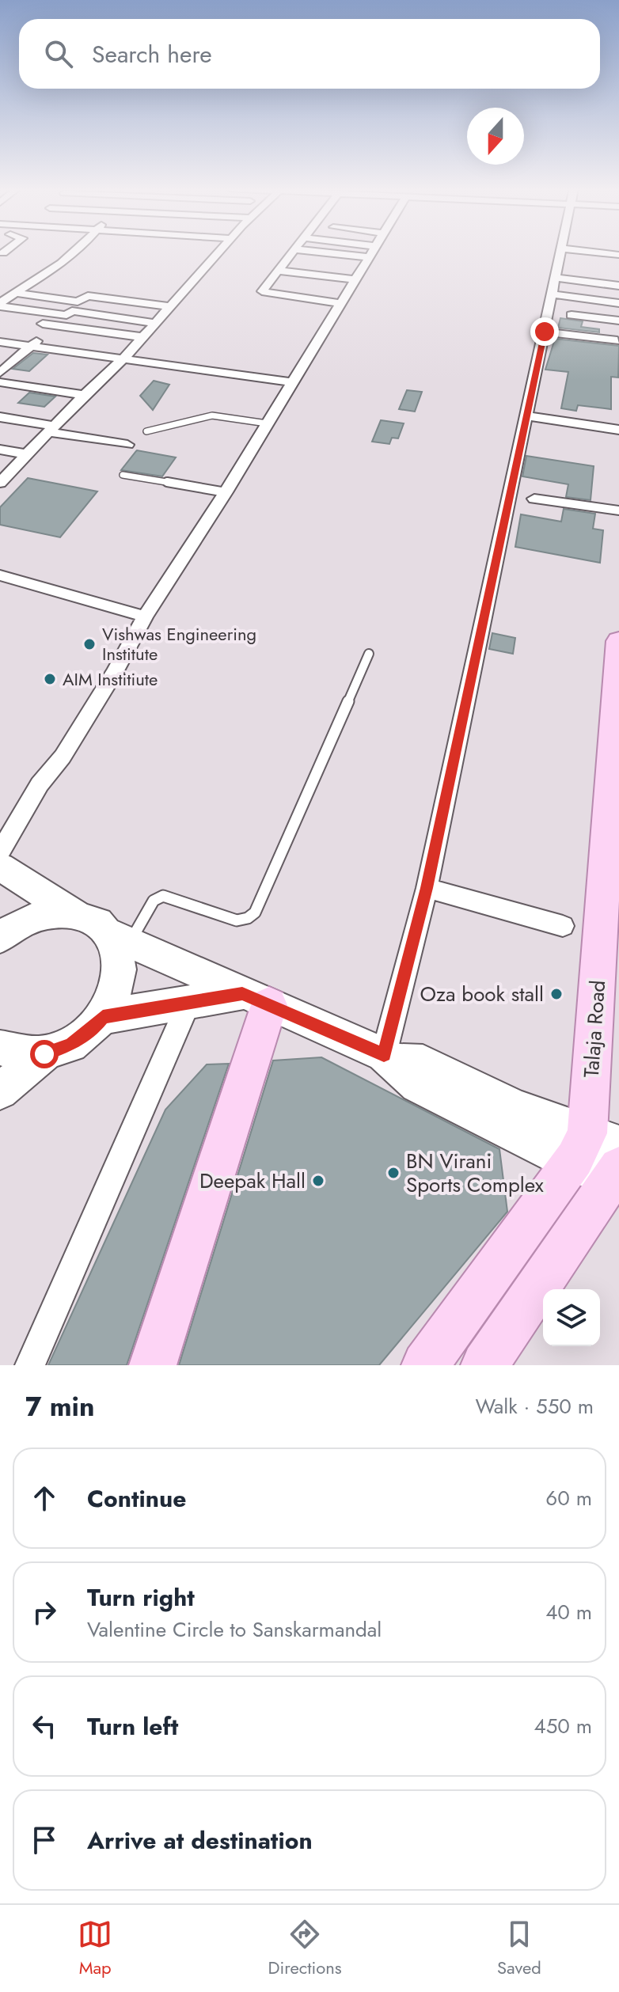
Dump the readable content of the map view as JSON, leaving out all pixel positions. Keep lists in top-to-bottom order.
{
  "streets": {
    "main road": ["Talaja Road"]
  },
  "places": [
    "Vishwas Engineering Institute",
    "AIM Institiute",
    "Oza book stall",
    "BN Virani Sports Complex",
    "Deepak Hall"
  ],
  "north": "bottom",
  "page": {
    "search": "Search here",
    "heading": ["7 min", "Walk · 550 m"],
    "list": [
      ["Continue", "60 m"],
      ["Turn right", "Valentine Circle to Sanskarmandal", "40 m"],
      ["Turn left", "450 m"],
      "Arrive at destination"
    ],
    "nav": ["Map", "Directions", "Saved"]
  }
}
